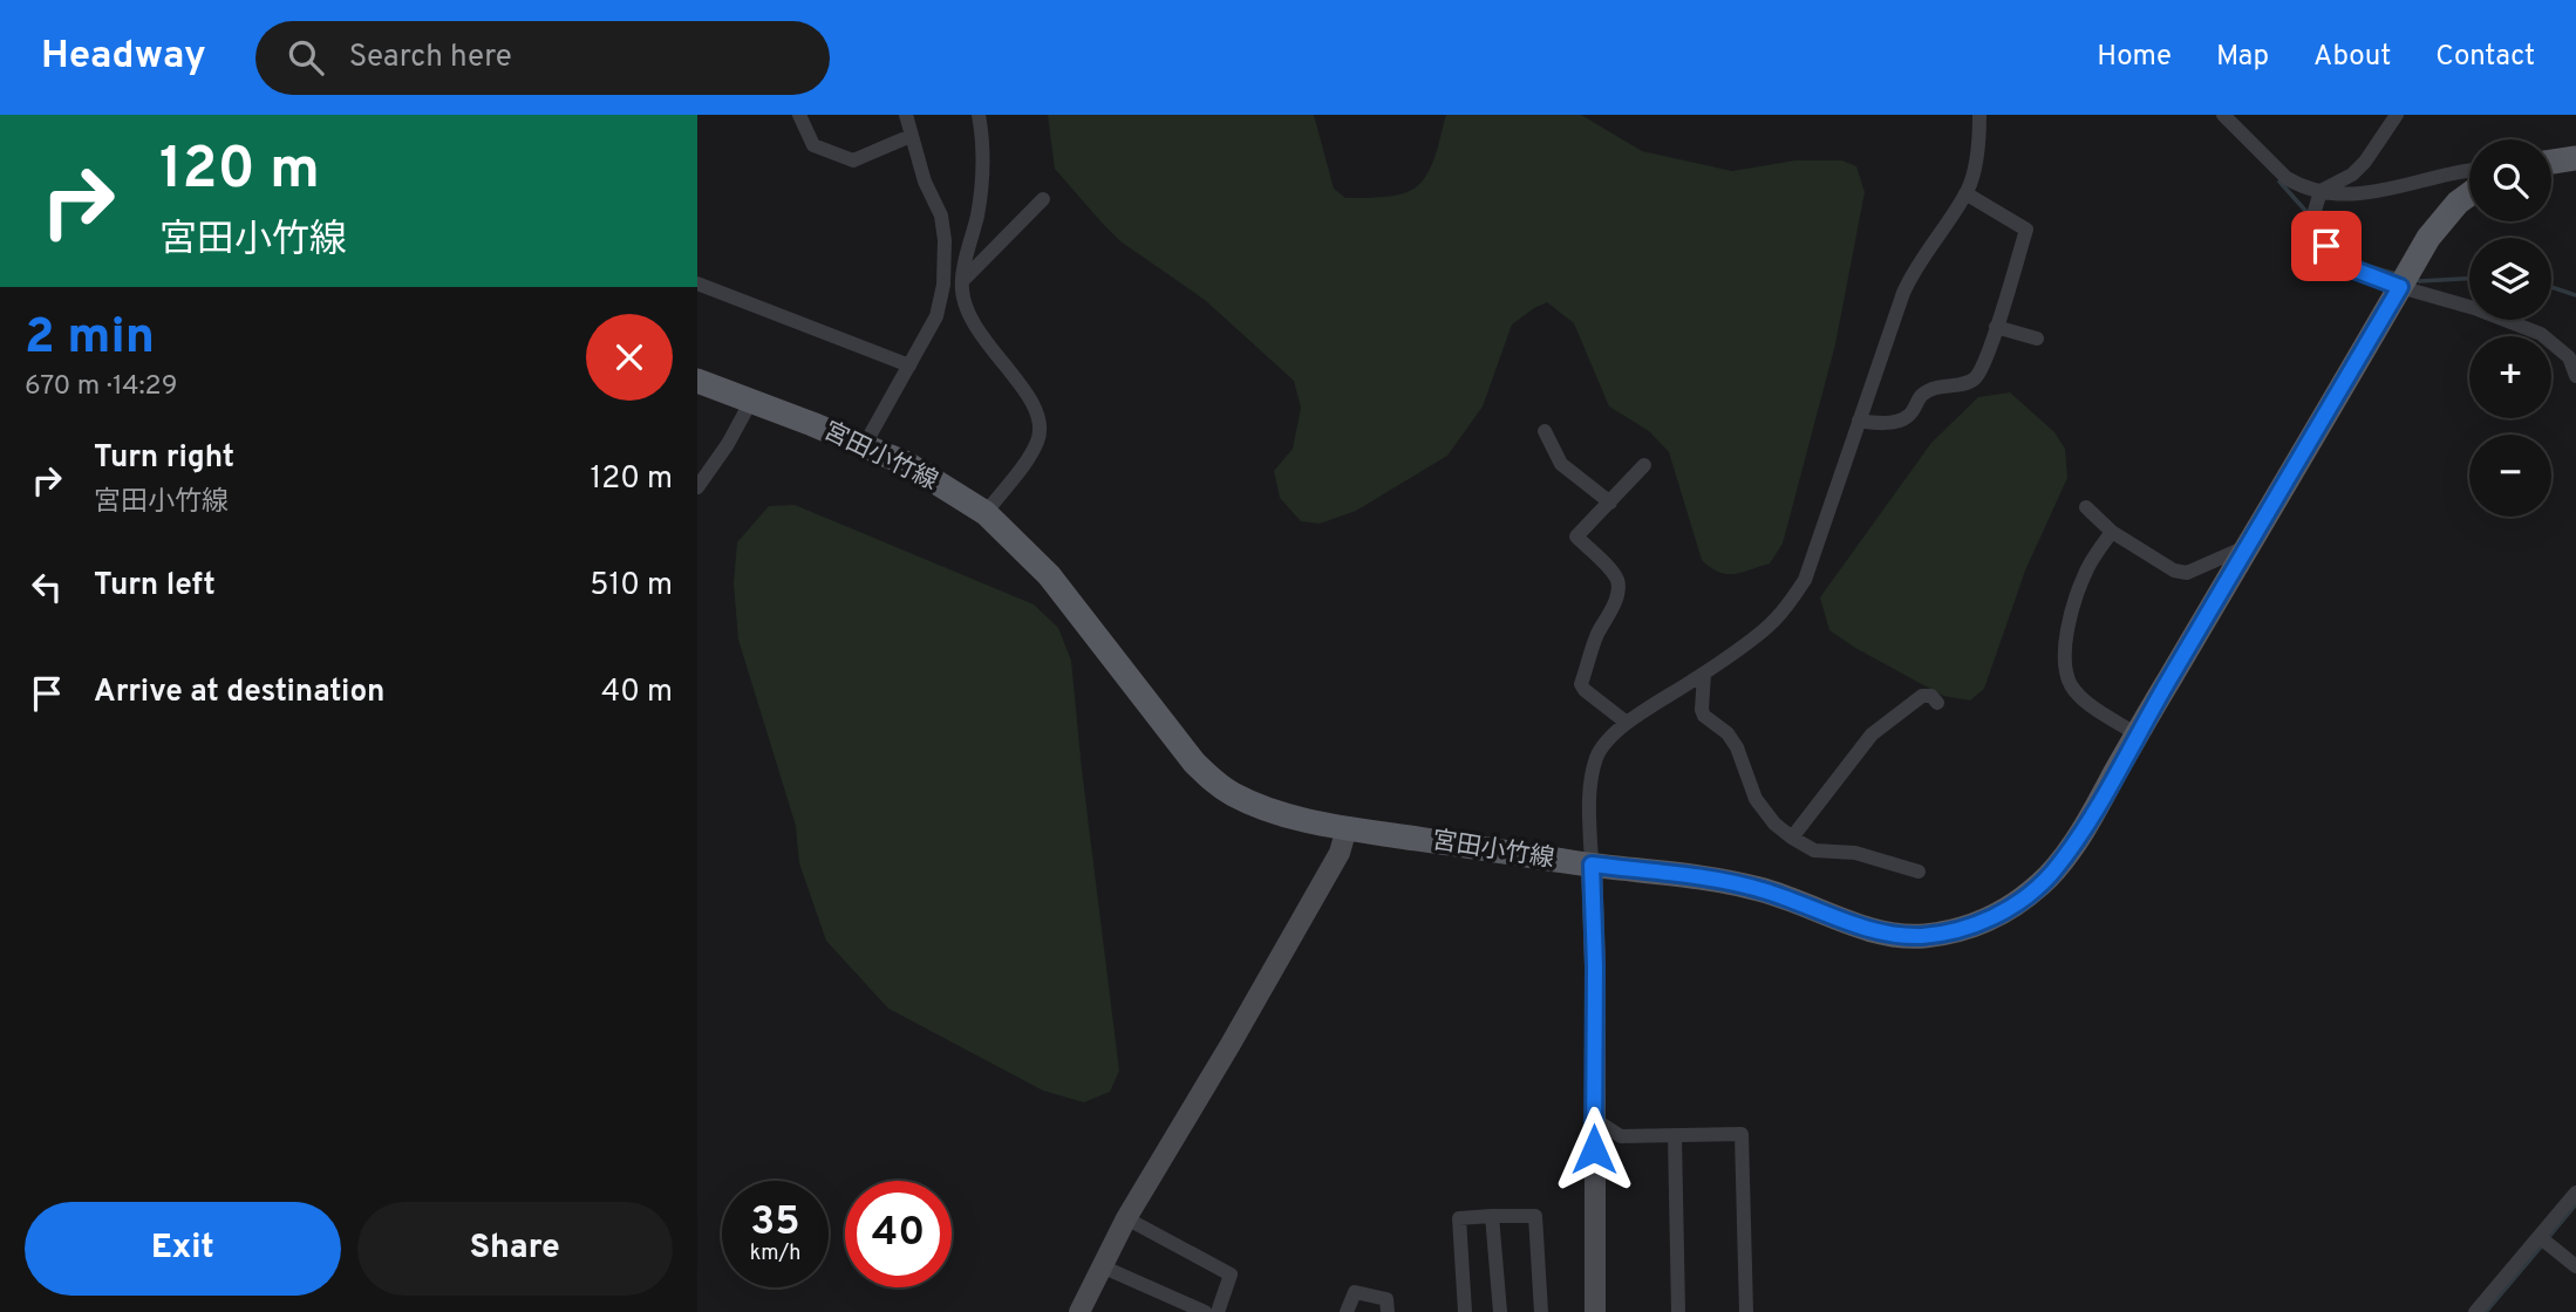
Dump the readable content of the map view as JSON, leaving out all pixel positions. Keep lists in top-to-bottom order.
{
  "streets": {
    "main road": ["宮田小竹線"]
  },
  "page": {
    "header": "Headway",
    "search": "Search here",
    "nav": [
      "Home",
      "Map",
      "About",
      "Contact"
    ],
    "turn": ["120 m", "宮田小竹線"],
    "map_buttons": ["+", "−"],
    "heading": ["2 min", "670 m · 14:29"],
    "list": [
      {
        "name": "Turn right",
        "note": "宮田小竹線",
        "value": "120 m"
      },
      {
        "name": "Turn left",
        "value": "510 m"
      },
      {
        "name": "Arrive at destination",
        "value": "40 m"
      }
    ],
    "speed": "35 km/h",
    "limit": "40",
    "buttons": ["Exit", "Share"]
  }
}
